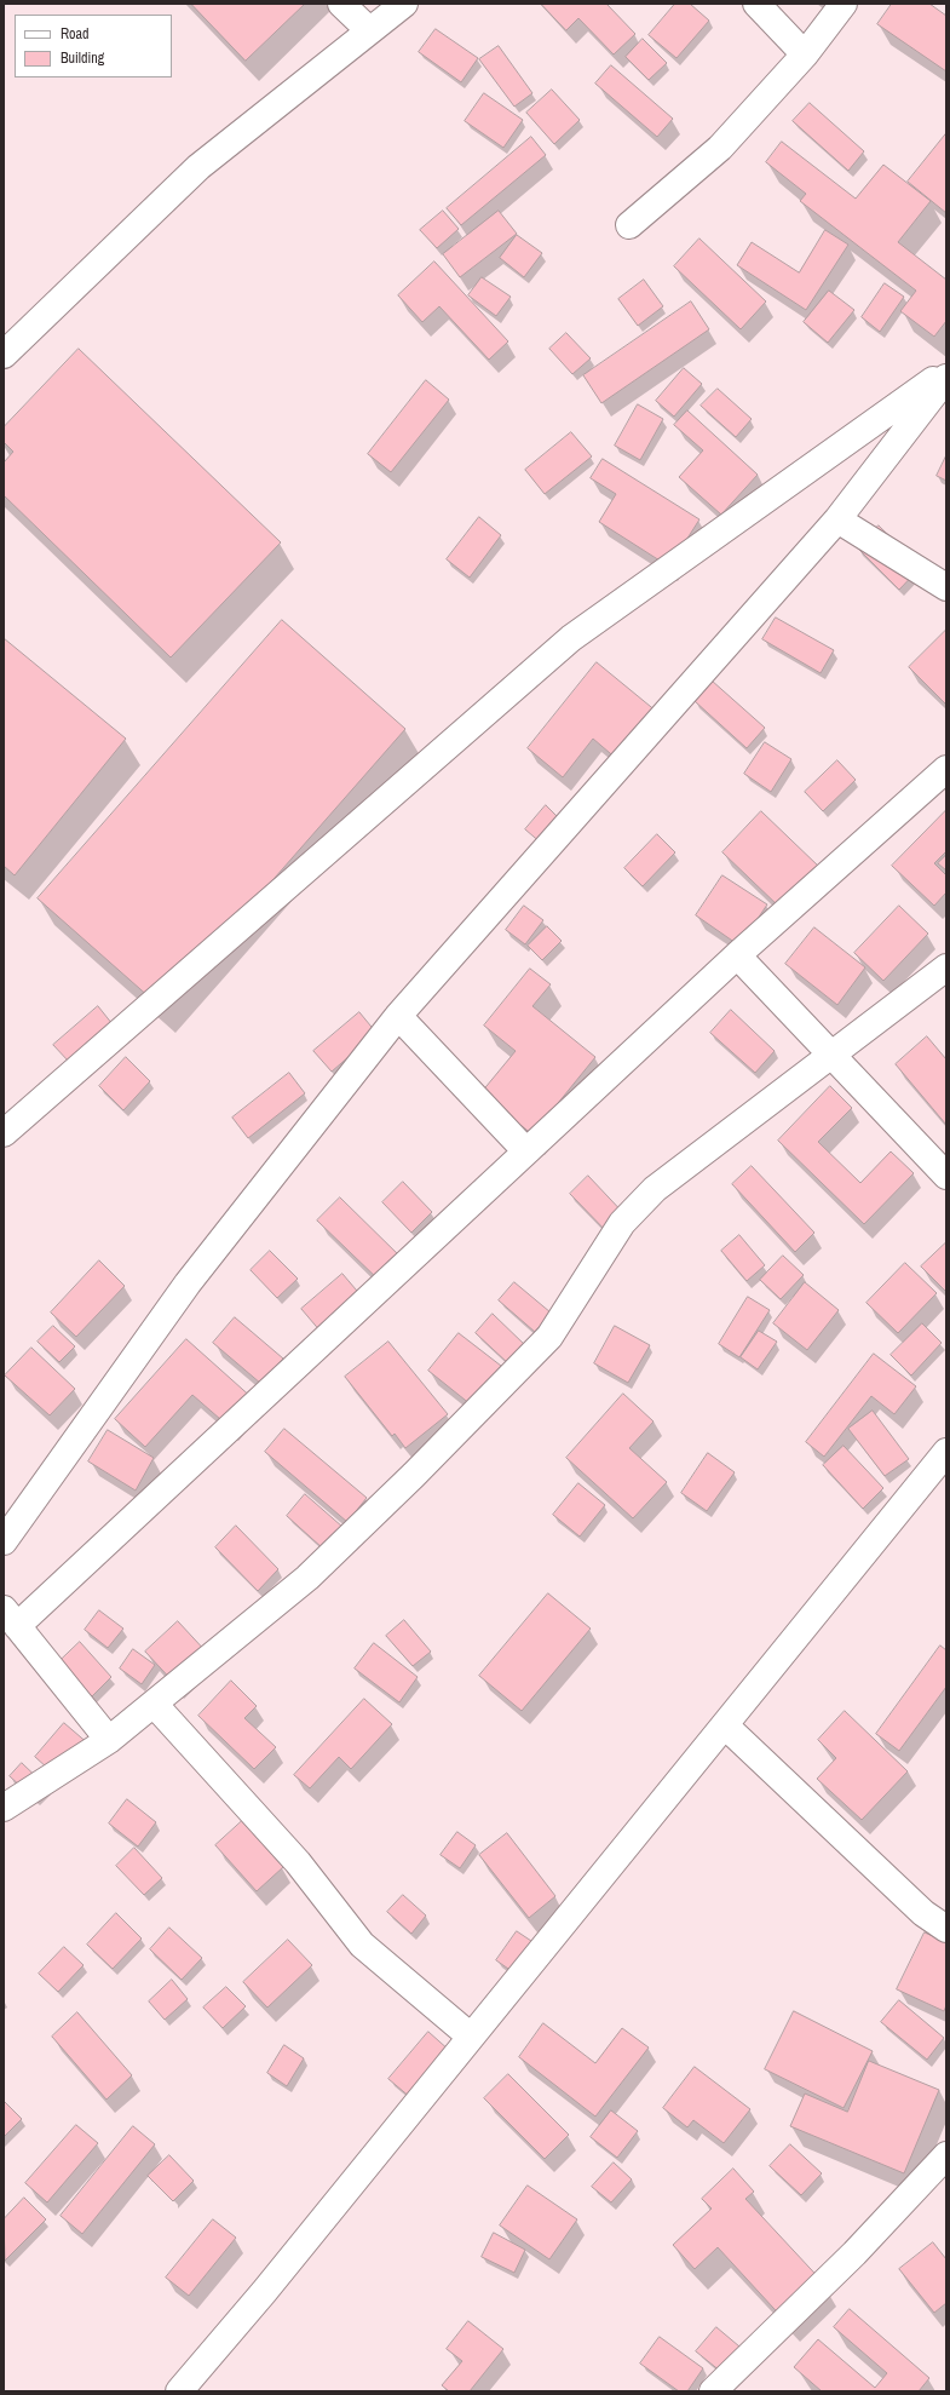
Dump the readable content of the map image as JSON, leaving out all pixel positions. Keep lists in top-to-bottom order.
{
  "legend": ["Road", "Building"]
}
